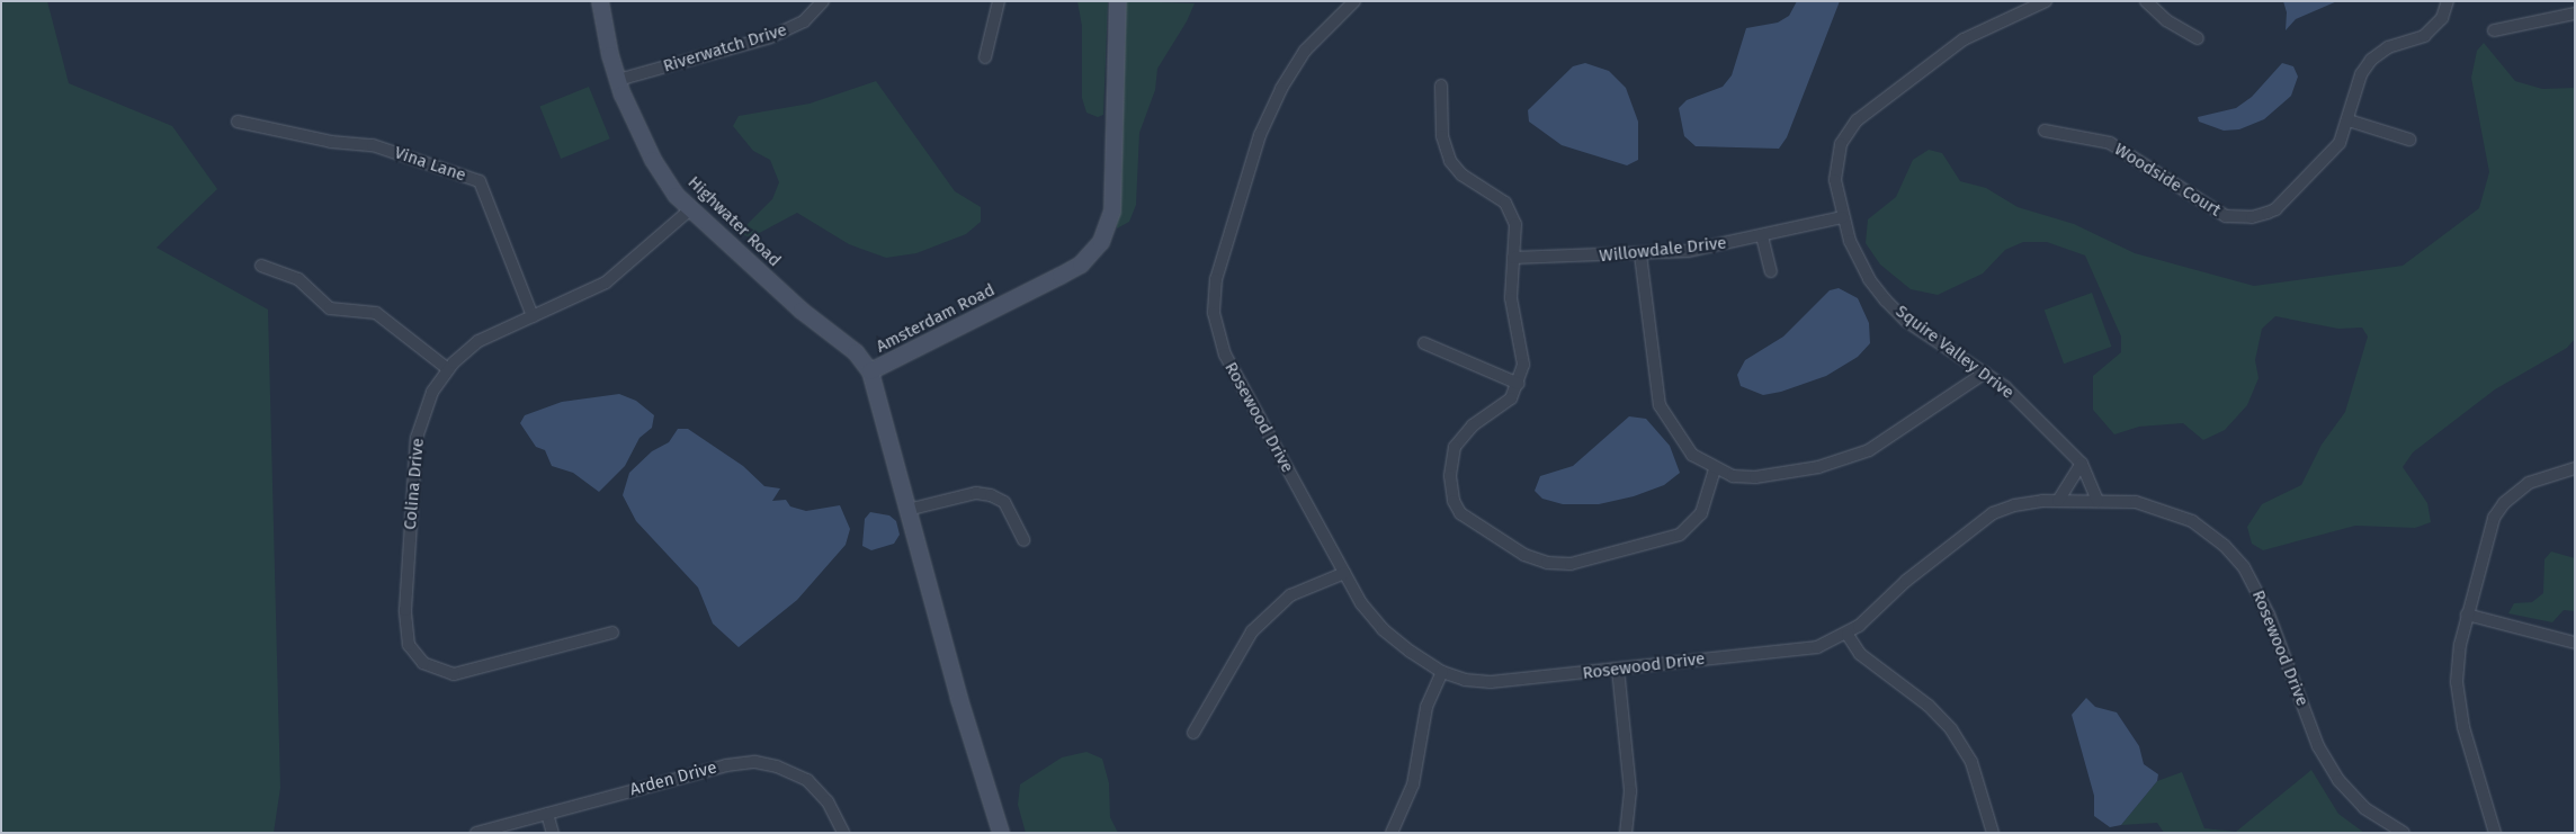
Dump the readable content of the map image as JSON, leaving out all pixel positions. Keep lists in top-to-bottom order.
{
  "streets": {
    "street": [
      "Riverwatch Drive",
      "Vina Lane",
      "Woodside Court",
      "Highwater Road",
      "Willowdale Drive",
      "Amsterdam Road",
      "Squire Valley Drive",
      "Rosewood Drive",
      "Colina Drive",
      "Arden Drive"
    ]
  },
  "crossings": [
    ["Riverwatch Drive", "Highwater Road"],
    ["Vina Lane", "Colina Drive"],
    ["Highwater Road", "Amsterdam Road"],
    ["Highwater Road", "Colina Drive"],
    ["Willowdale Drive", "Squire Valley Drive"],
    ["Squire Valley Drive", "Rosewood Drive"]
  ]
}
